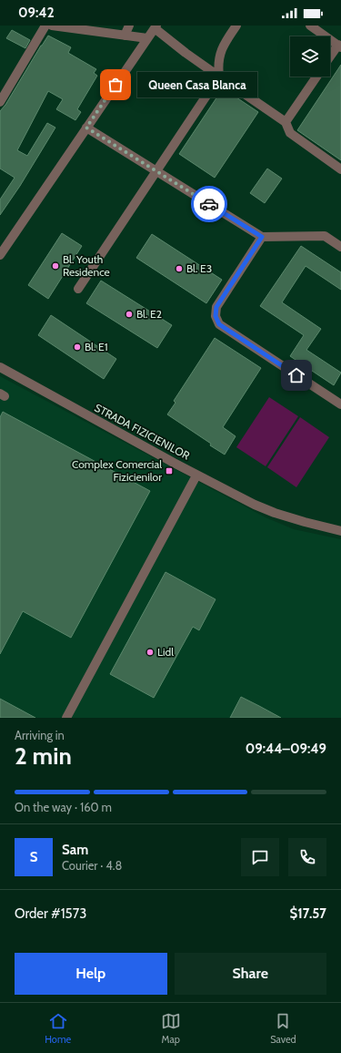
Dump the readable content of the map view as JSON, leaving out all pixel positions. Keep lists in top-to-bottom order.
{
  "streets": {
    "street": ["STRADA FIZICIENILOR"]
  },
  "places": {
    "other": [
      "Queen Casa Blanca",
      "Bl. Youth Residence",
      "Bl. E3",
      "Bl. E2",
      "Bl. E1",
      "Lidl"
    ],
    "transit": ["Complex Comercial Fizicienilor"]
  },
  "page": {
    "status": "09:42",
    "bubble": "Queen Casa Blanca",
    "heading": ["2 min", "Arriving in", "09:44–09:49"],
    "panel": [
      "Sam",
      "Courier · 4.8",
      "Order #1573",
      "$17.57"
    ],
    "bar": "On the way · 160 m",
    "round": "S",
    "buttons": ["Help", "Share"],
    "tabs": ["Home", "Map", "Saved"]
  }
}
